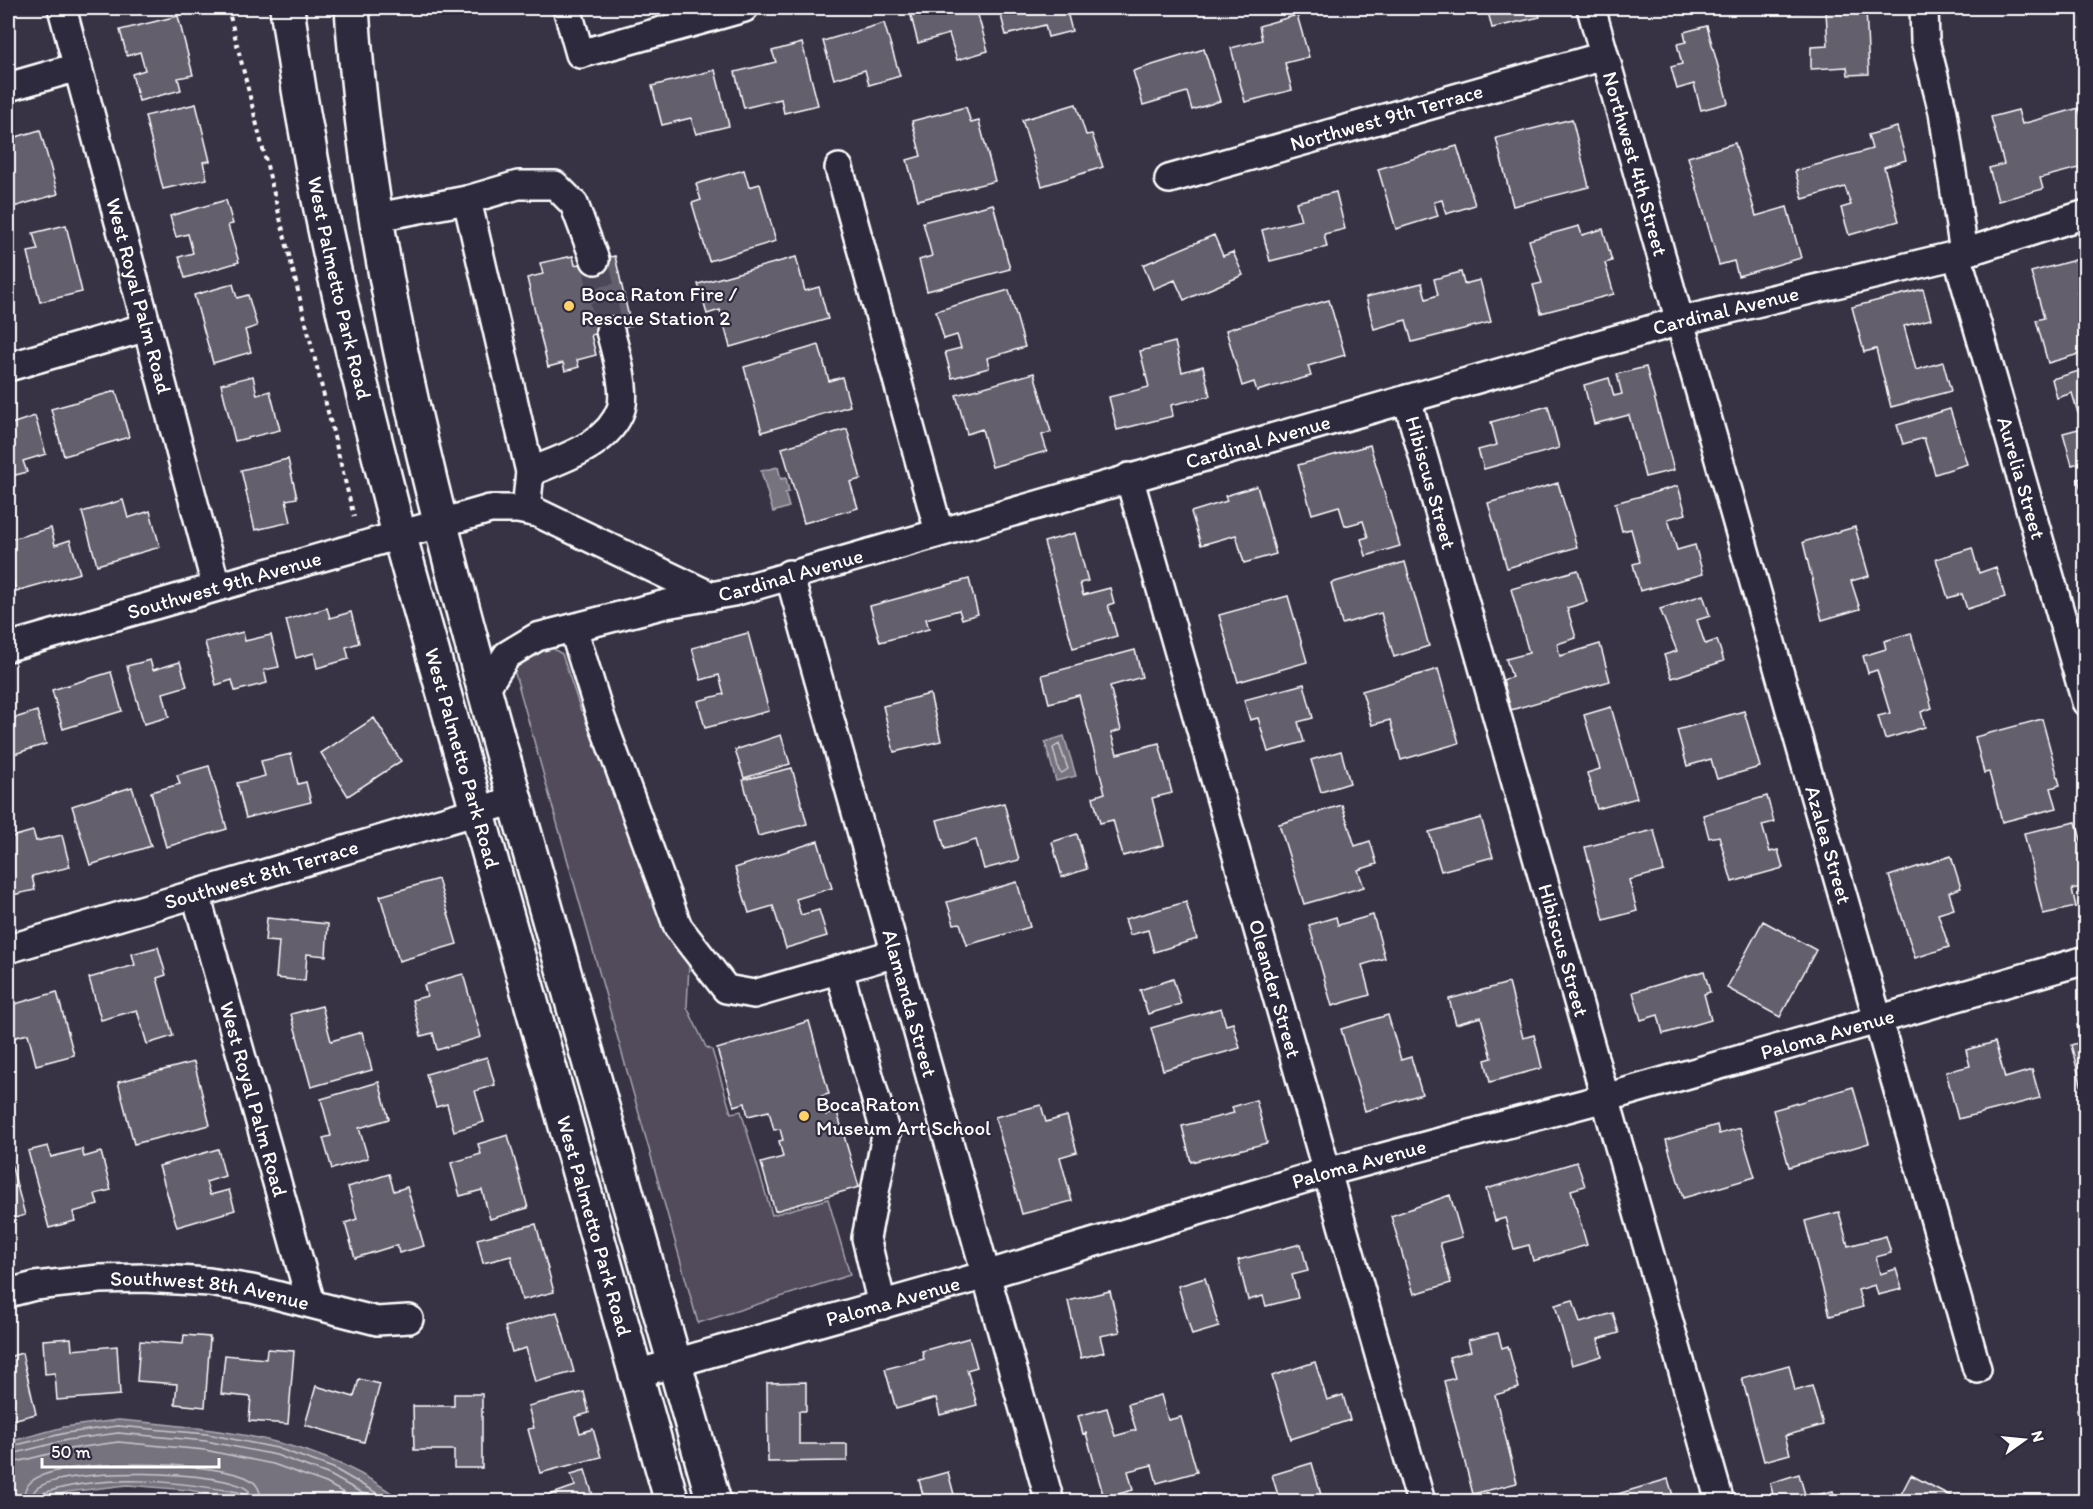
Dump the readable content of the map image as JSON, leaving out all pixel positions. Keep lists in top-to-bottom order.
{
  "streets": {
    "main road": ["West Palmetto Park Road"],
    "street": [
      "Northwest 9th Terrace",
      "Northwest 4th Street",
      "West Royal Palm Road",
      "Cardinal Avenue",
      "Aurelia Street",
      "Hibiscus Street",
      "Southwest 9th Avenue",
      "Azalea Street",
      "Southwest 8th Terrace",
      "Oleander Street",
      "Alamanda Street",
      "Paloma Avenue",
      "Southwest 8th Avenue"
    ]
  },
  "crossings": [
    ["Northwest 9th Terrace", "Northwest 4th Street"],
    ["Northwest 4th Street", "Cardinal Avenue"],
    ["Northwest 4th Street", "Azalea Street"],
    ["West Palmetto Park Road", "Cardinal Avenue"],
    ["West Palmetto Park Road", "Southwest 9th Avenue"],
    ["West Palmetto Park Road", "Southwest 8th Terrace"],
    ["West Palmetto Park Road", "Paloma Avenue"],
    ["West Royal Palm Road", "Southwest 9th Avenue"],
    ["West Royal Palm Road", "Southwest 8th Terrace"],
    ["West Royal Palm Road", "Southwest 8th Avenue"],
    ["Cardinal Avenue", "Aurelia Street"],
    ["Cardinal Avenue", "Hibiscus Street"],
    ["Cardinal Avenue", "Southwest 9th Avenue"],
    ["Cardinal Avenue", "Azalea Street"],
    ["Cardinal Avenue", "Oleander Street"],
    ["Cardinal Avenue", "Alamanda Street"],
    ["Hibiscus Street", "Paloma Avenue"],
    ["Azalea Street", "Paloma Avenue"],
    ["Oleander Street", "Paloma Avenue"],
    ["Alamanda Street", "Paloma Avenue"]
  ],
  "places": ["Boca Raton Fire / Rescue Station 2", "Boca Raton Museum Art School"],
  "scale_bar": "50 m",
  "north": "right"
}
